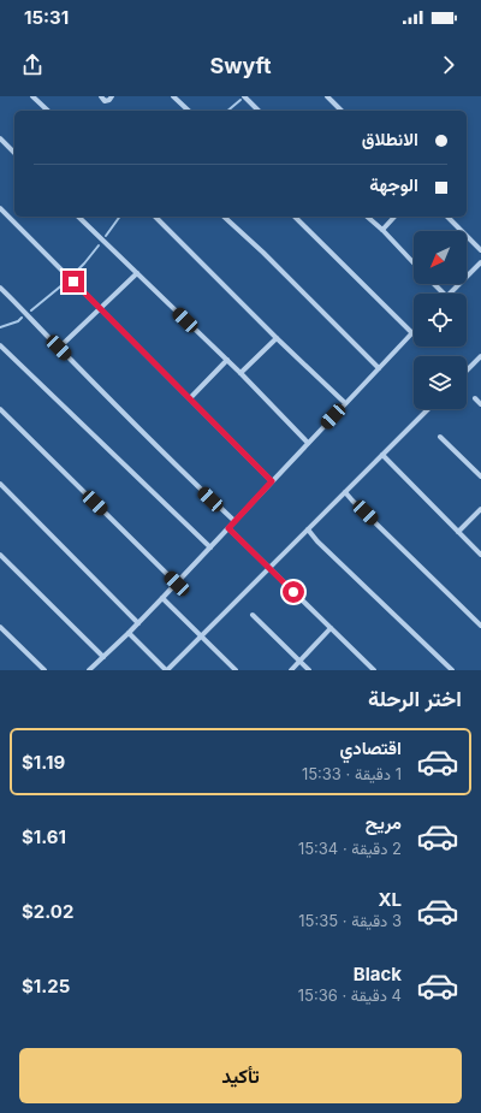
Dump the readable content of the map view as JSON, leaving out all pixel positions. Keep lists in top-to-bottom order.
{
  "north": "bottom left",
  "page": {
    "status": "15:31",
    "header": "Swyft",
    "banner": ["الانطلاق", "الوجهة"],
    "heading": "اختر الرحلة",
    "list": [
      {
        "name": "اقتصادي",
        "note": "1 دقيقة · 15:33",
        "value": "$1.19"
      },
      {
        "name": "مريح",
        "note": "2 دقيقة · 15:34",
        "value": "$1.61"
      },
      {
        "name": "XL",
        "note": "3 دقيقة · 15:35",
        "value": "$2.02"
      },
      {
        "name": "Black",
        "note": "4 دقيقة · 15:36",
        "value": "$1.25"
      }
    ],
    "buttons": "تأكيد"
  }
}
